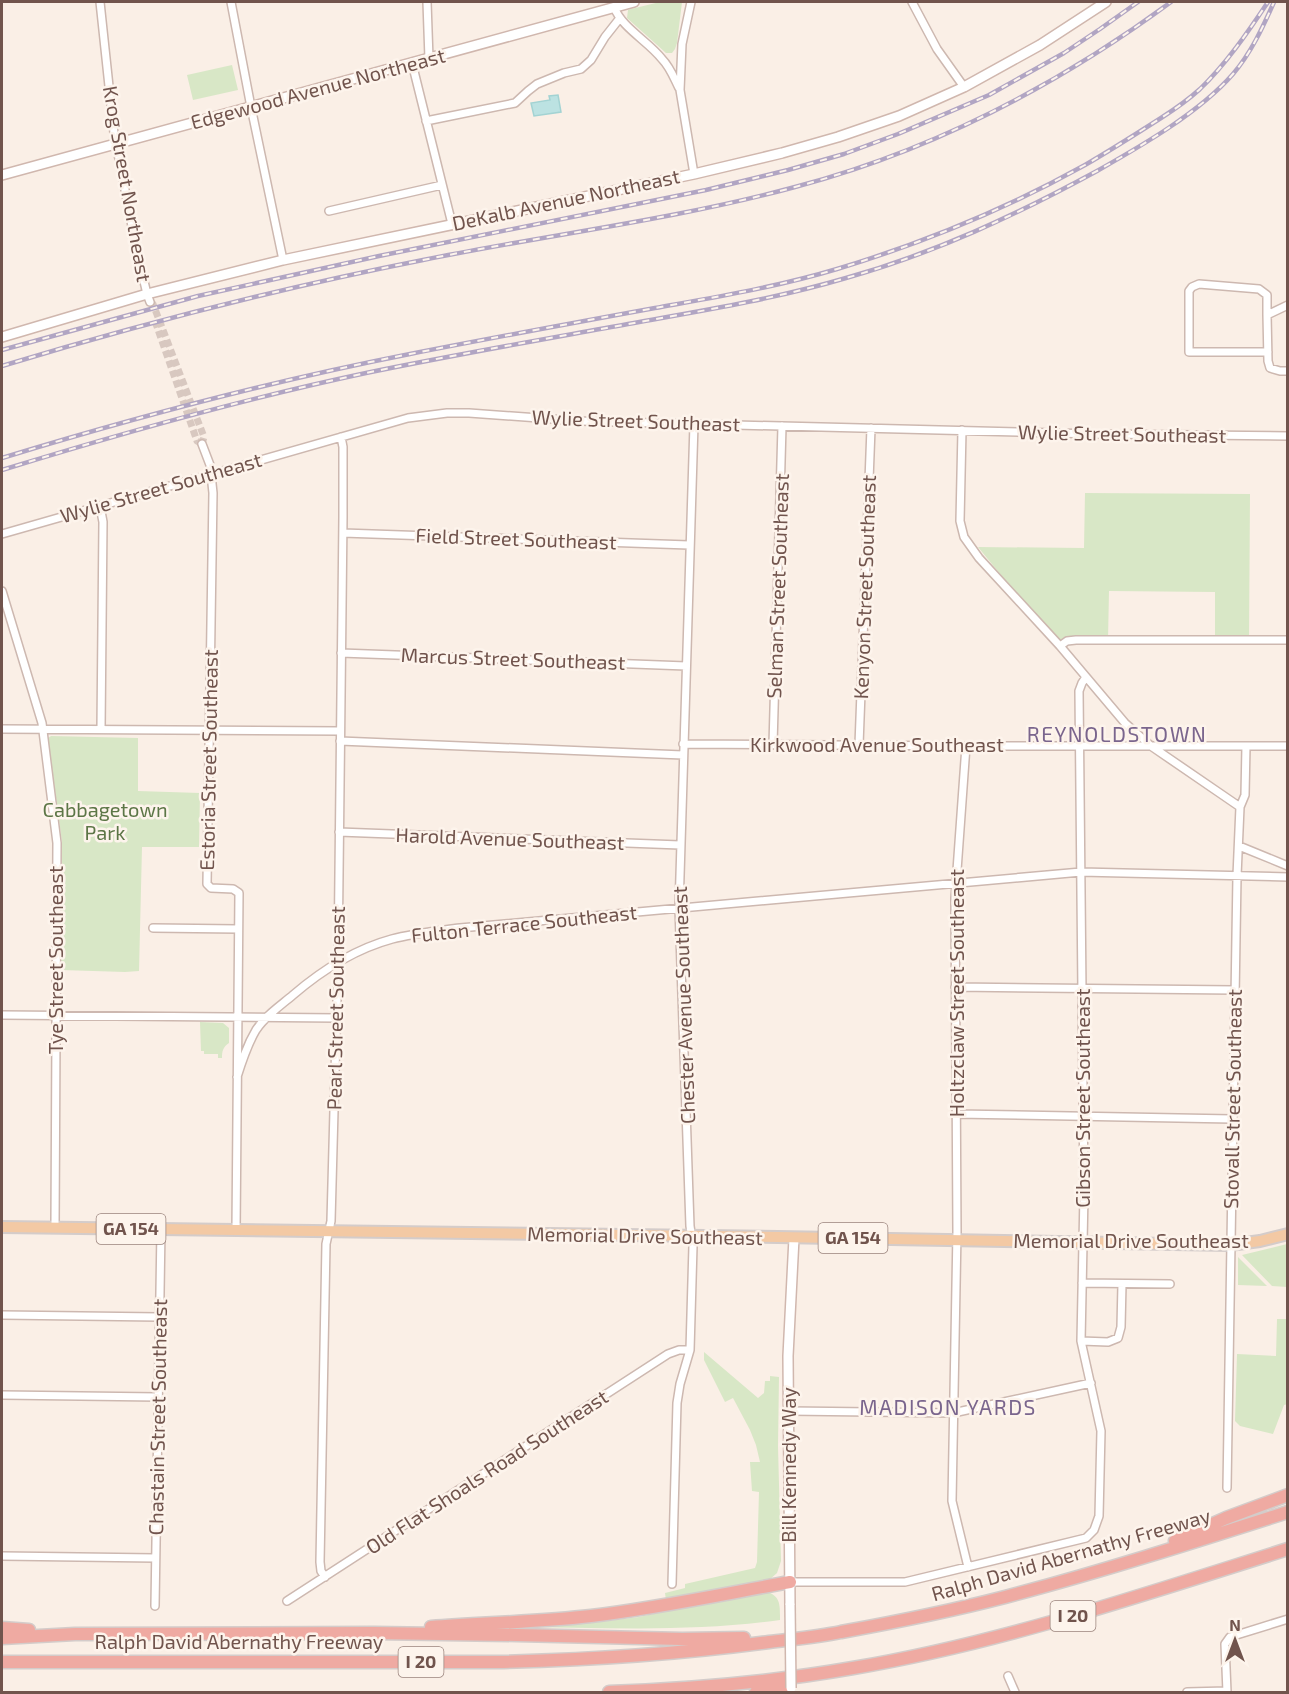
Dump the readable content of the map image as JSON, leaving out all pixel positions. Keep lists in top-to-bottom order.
{
  "streets": {
    "highway": ["Ralph David Abernathy Freeway", "I 20"],
    "main road": [
      "Edgewood Avenue Northeast",
      "DeKalb Avenue Northeast",
      "GA 154",
      "Memorial Drive Southeast",
      "Bill Kennedy Way"
    ],
    "street": [
      "Krog Street Northeast",
      "Wylie Street Southeast",
      "Field Street Southeast",
      "Selman Street Southeast",
      "Kenyon Street Southeast",
      "Marcus Street Southeast",
      "Kirkwood Avenue Southeast",
      "Estoria Street Southeast",
      "Harold Avenue Southeast",
      "Fulton Terrace Southeast",
      "Tye Street Southeast",
      "Holtzclaw Street Southeast",
      "Chester Avenue Southeast",
      "Pearl Street Southeast",
      "Gibson Street Southeast",
      "Stovall Street Southeast",
      "Chastain Street Southeast",
      "Old Flat Shoals Road Southeast"
    ]
  },
  "crossings": [
    ["Edgewood Avenue Northeast", "Krog Street Northeast"],
    ["Krog Street Northeast", "DeKalb Avenue Northeast"],
    ["Wylie Street Southeast", "Selman Street Southeast"],
    ["Wylie Street Southeast", "Kenyon Street Southeast"],
    ["Wylie Street Southeast", "Estoria Street Southeast"],
    ["Wylie Street Southeast", "Chester Avenue Southeast"],
    ["Wylie Street Southeast", "Pearl Street Southeast"],
    ["Field Street Southeast", "Chester Avenue Southeast"],
    ["Field Street Southeast", "Pearl Street Southeast"],
    ["Selman Street Southeast", "Kirkwood Avenue Southeast"],
    ["Kenyon Street Southeast", "Kirkwood Avenue Southeast"],
    ["Marcus Street Southeast", "Chester Avenue Southeast"],
    ["Marcus Street Southeast", "Pearl Street Southeast"],
    ["Kirkwood Avenue Southeast", "Holtzclaw Street Southeast"],
    ["Kirkwood Avenue Southeast", "Chester Avenue Southeast"],
    ["Kirkwood Avenue Southeast", "Gibson Street Southeast"],
    ["Kirkwood Avenue Southeast", "Stovall Street Southeast"],
    ["Estoria Street Southeast", "Fulton Terrace Southeast"],
    ["Estoria Street Southeast", "Memorial Drive Southeast"],
    ["Harold Avenue Southeast", "Chester Avenue Southeast"],
    ["Harold Avenue Southeast", "Pearl Street Southeast"],
    ["Fulton Terrace Southeast", "Holtzclaw Street Southeast"],
    ["Fulton Terrace Southeast", "Chester Avenue Southeast"],
    ["Fulton Terrace Southeast", "Pearl Street Southeast"],
    ["Fulton Terrace Southeast", "Gibson Street Southeast"],
    ["Fulton Terrace Southeast", "Stovall Street Southeast"],
    ["Tye Street Southeast", "Memorial Drive Southeast"],
    ["Holtzclaw Street Southeast", "Gibson Street Southeast"],
    ["Holtzclaw Street Southeast", "Memorial Drive Southeast"],
    ["Chester Avenue Southeast", "Memorial Drive Southeast"],
    ["Chester Avenue Southeast", "Old Flat Shoals Road Southeast"],
    ["Pearl Street Southeast", "Memorial Drive Southeast"],
    ["Pearl Street Southeast", "Old Flat Shoals Road Southeast"],
    ["Gibson Street Southeast", "Memorial Drive Southeast"],
    ["Gibson Street Southeast", "Bill Kennedy Way"],
    ["Stovall Street Southeast", "Memorial Drive Southeast"],
    ["Memorial Drive Southeast", "Chastain Street Southeast"],
    ["Memorial Drive Southeast", "Bill Kennedy Way"]
  ],
  "districts": ["REYNOLDSTOWN", "MADISON YARDS"],
  "parks": ["Cabbagetown Park"],
  "north": "top"
}
